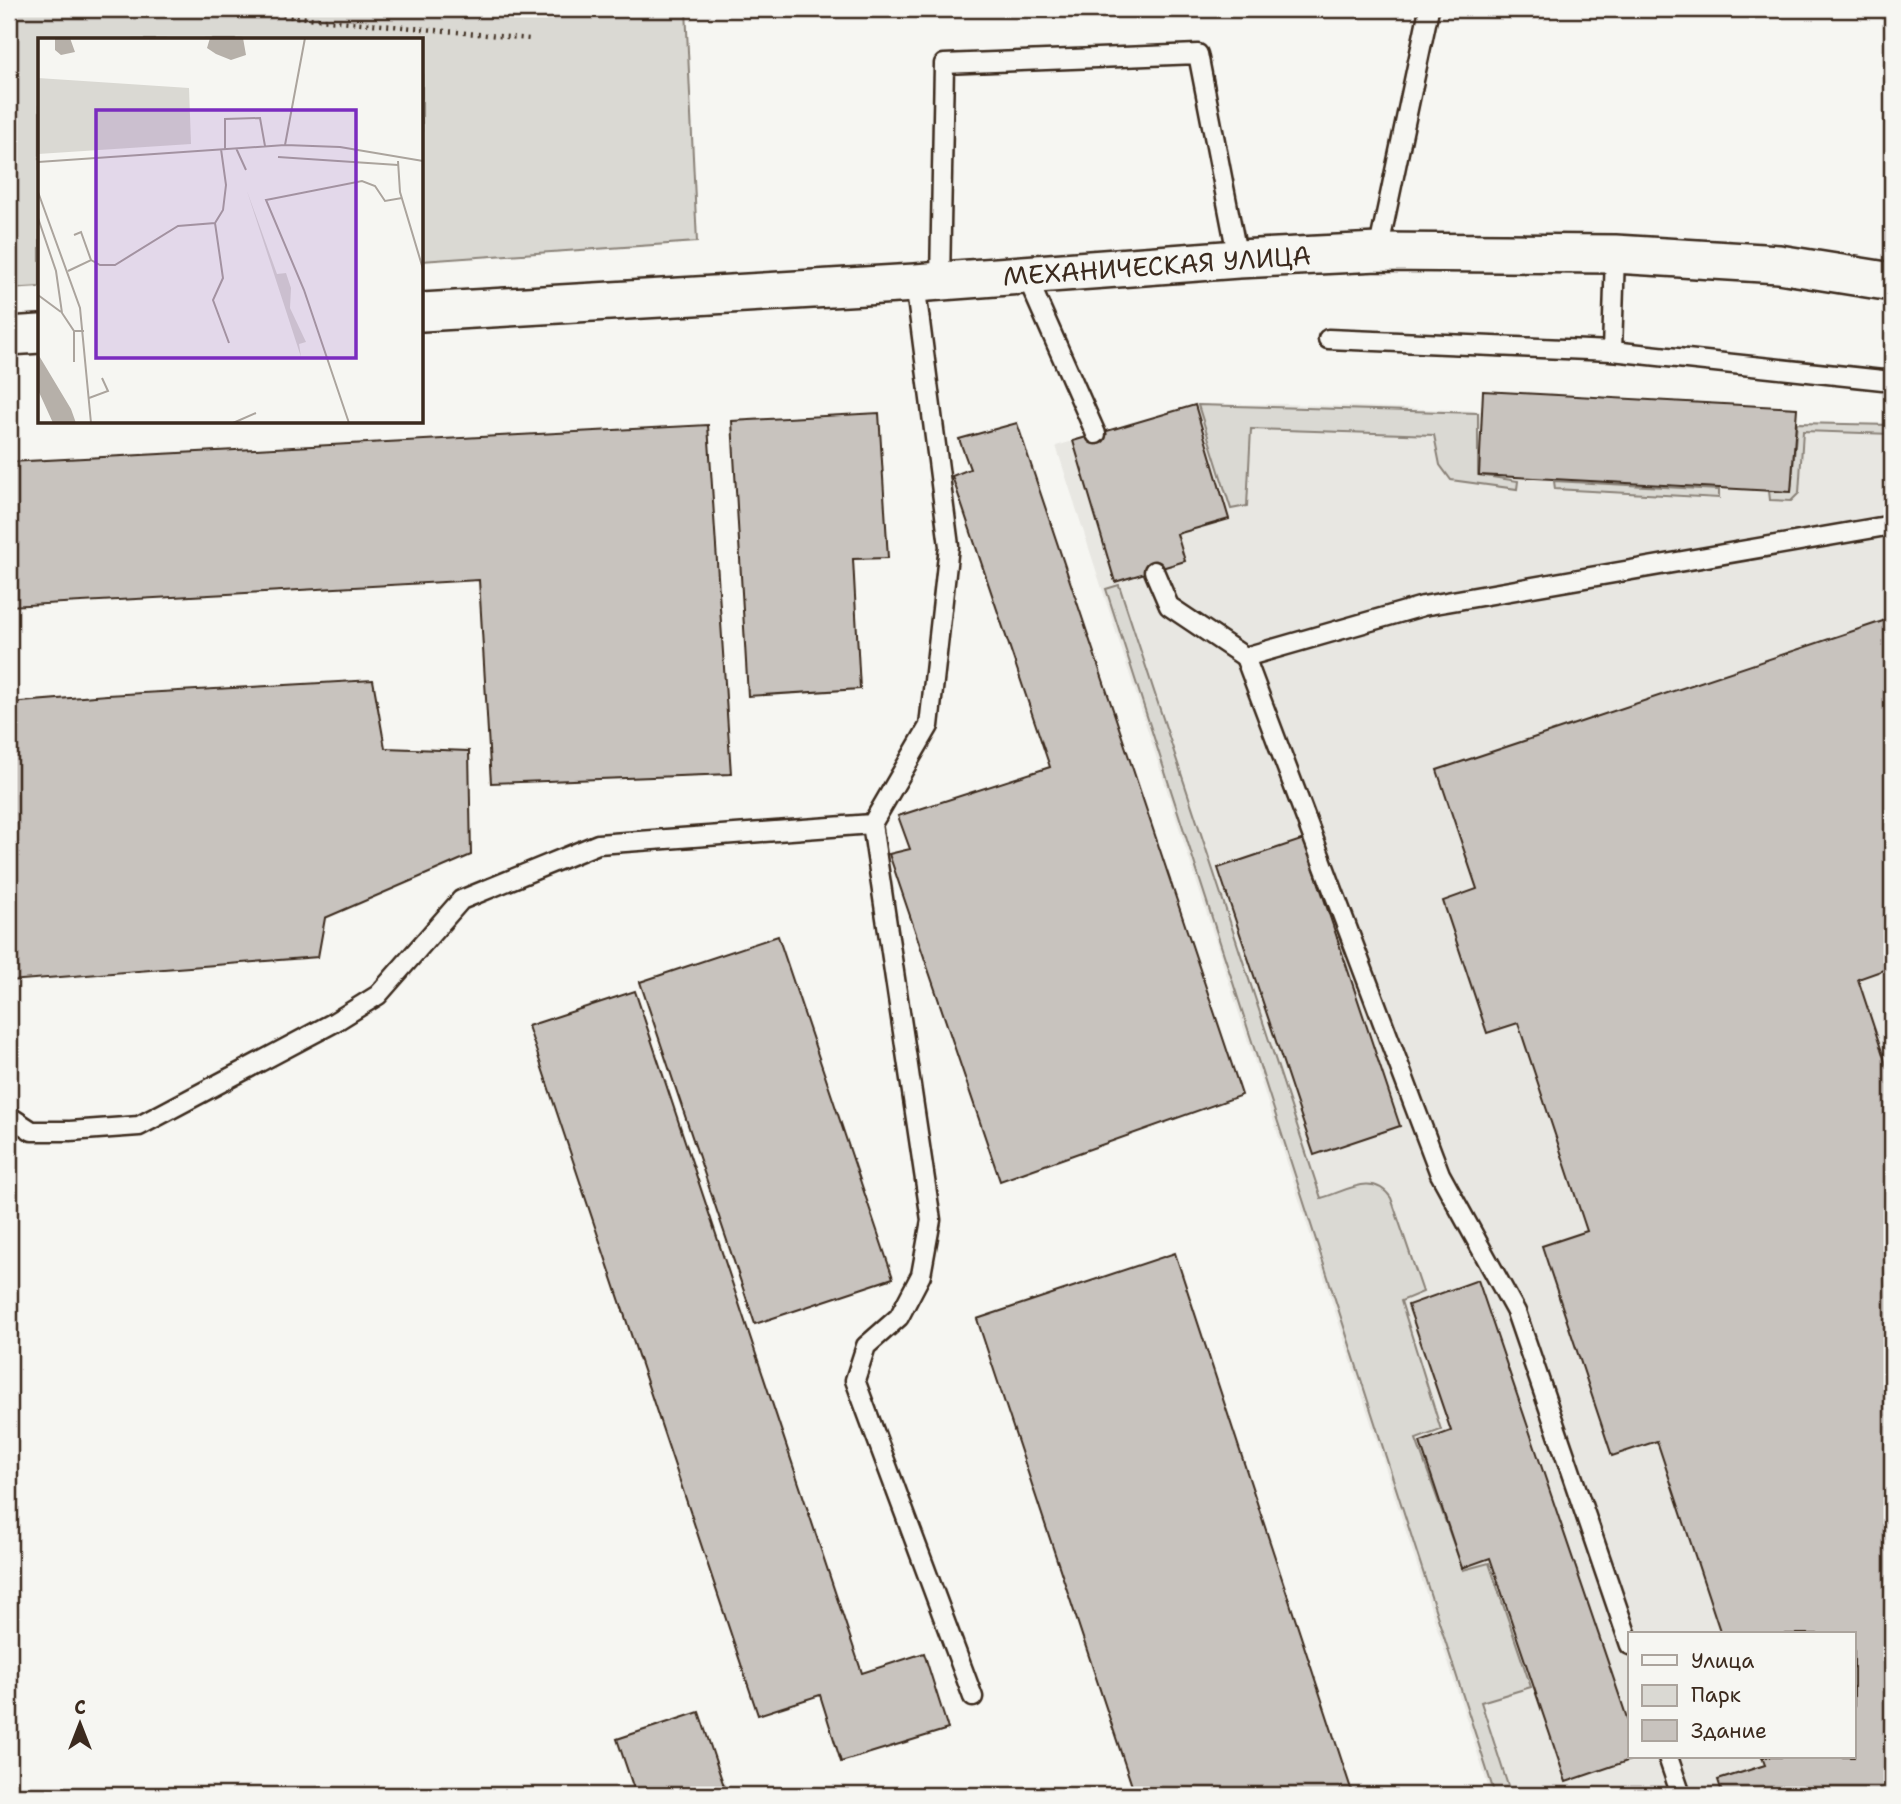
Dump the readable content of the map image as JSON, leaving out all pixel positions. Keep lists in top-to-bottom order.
{
  "streets": {
    "street": ["МЕХАНИЧЕСКАЯ УЛИЦА"]
  },
  "legend": ["Улица", "Парк", "Здание"],
  "north": "top"
}
